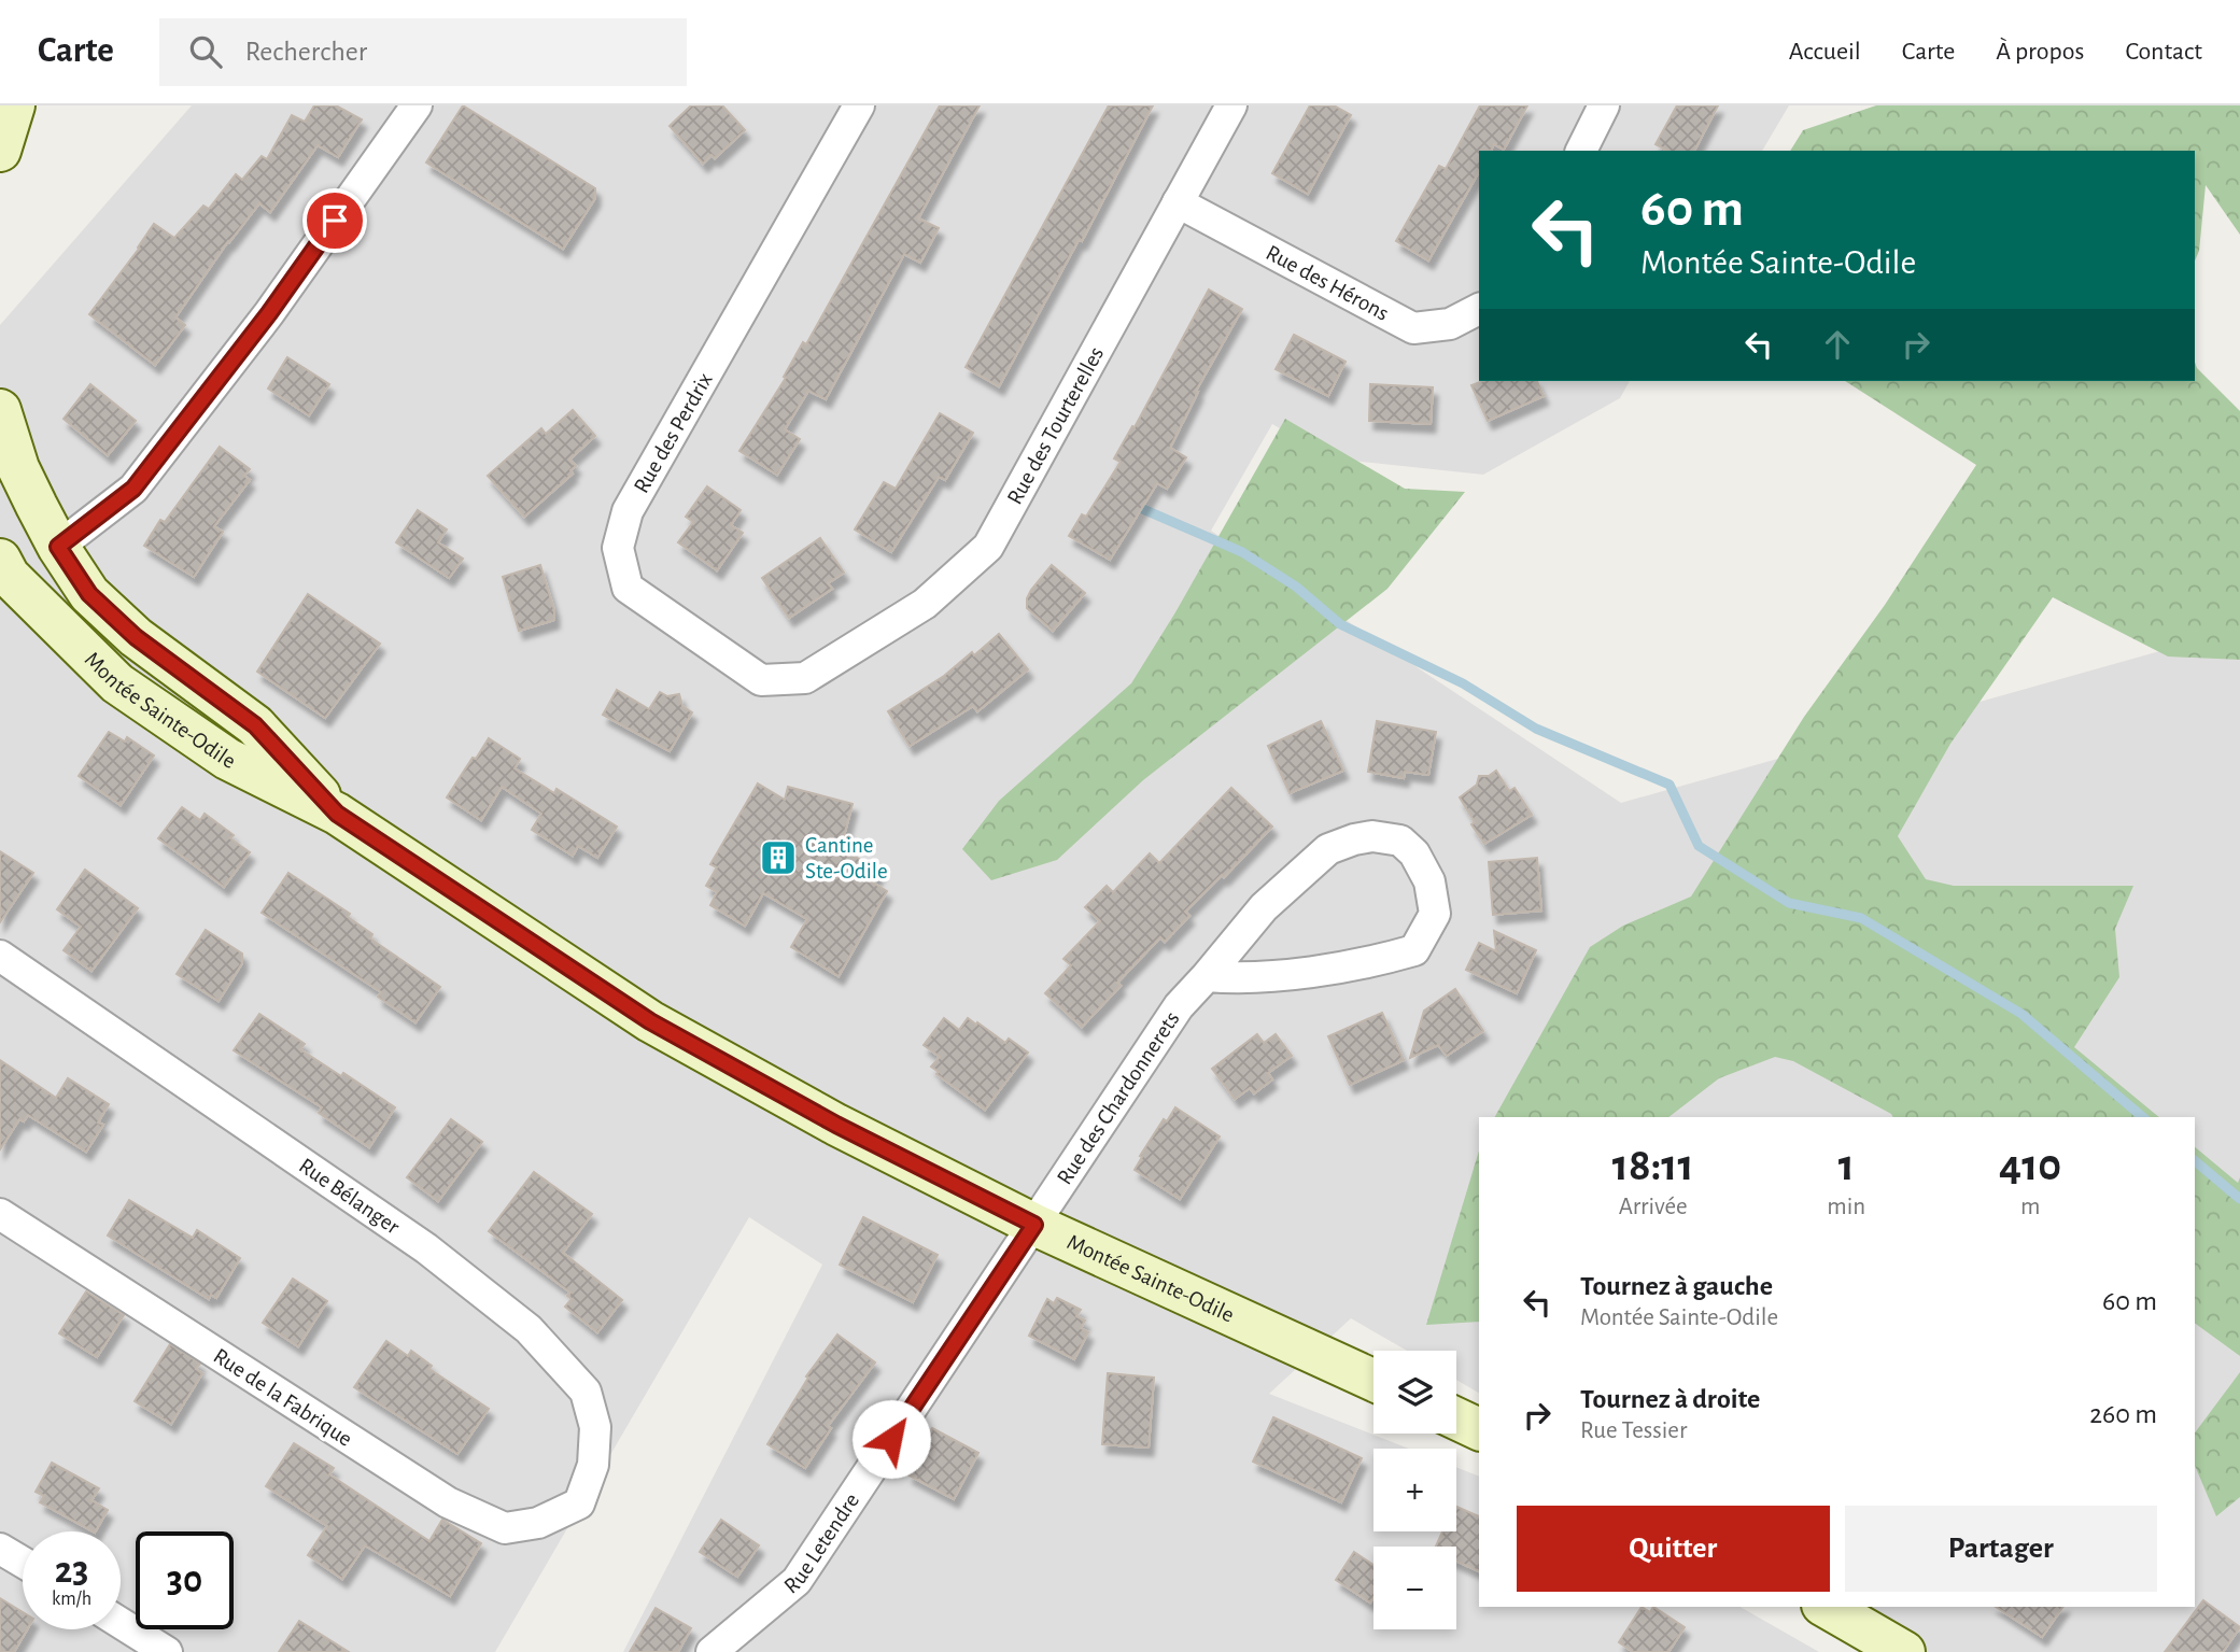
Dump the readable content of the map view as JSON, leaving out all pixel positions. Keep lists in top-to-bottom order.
{
  "streets": {
    "main road": ["Montée Sainte-Odile"],
    "street": [
      "Rue des Hérons",
      "Rue des Tourterelles",
      "Rue des Perdrix",
      "Rue des Chardonnerets",
      "Rue Bélanger",
      "Rue de la Fabrique",
      "Rue Letendre"
    ]
  },
  "crossings": [
    ["Rue des Hérons", "Rue des Tourterelles"],
    ["Rue des Tourterelles", "Rue des Perdrix"],
    ["Montée Sainte-Odile", "Rue des Chardonnerets"],
    ["Montée Sainte-Odile", "Rue Letendre"],
    ["Rue des Chardonnerets", "Rue Letendre"],
    ["Rue Bélanger", "Rue de la Fabrique"]
  ],
  "places": {
    "building": ["Cantine Ste-Odile"]
  },
  "page": {
    "header": "Carte",
    "search": "Rechercher",
    "nav": [
      "Accueil",
      "Carte",
      "À propos",
      "Contact"
    ],
    "turn": ["60 m", "Montée Sainte-Odile"],
    "eta": [
      "18:11",
      "Arrivée",
      "1",
      "min",
      "410",
      "m"
    ],
    "list": [
      {
        "name": "Tournez à gauche",
        "note": "Montée Sainte-Odile",
        "value": "60 m"
      },
      {
        "name": "Tournez à droite",
        "note": "Rue Tessier",
        "value": "260 m"
      }
    ],
    "map_buttons": ["+", "−"],
    "buttons": ["Quitter", "Partager"],
    "speed": "23 km/h",
    "limit": "30"
  }
}
